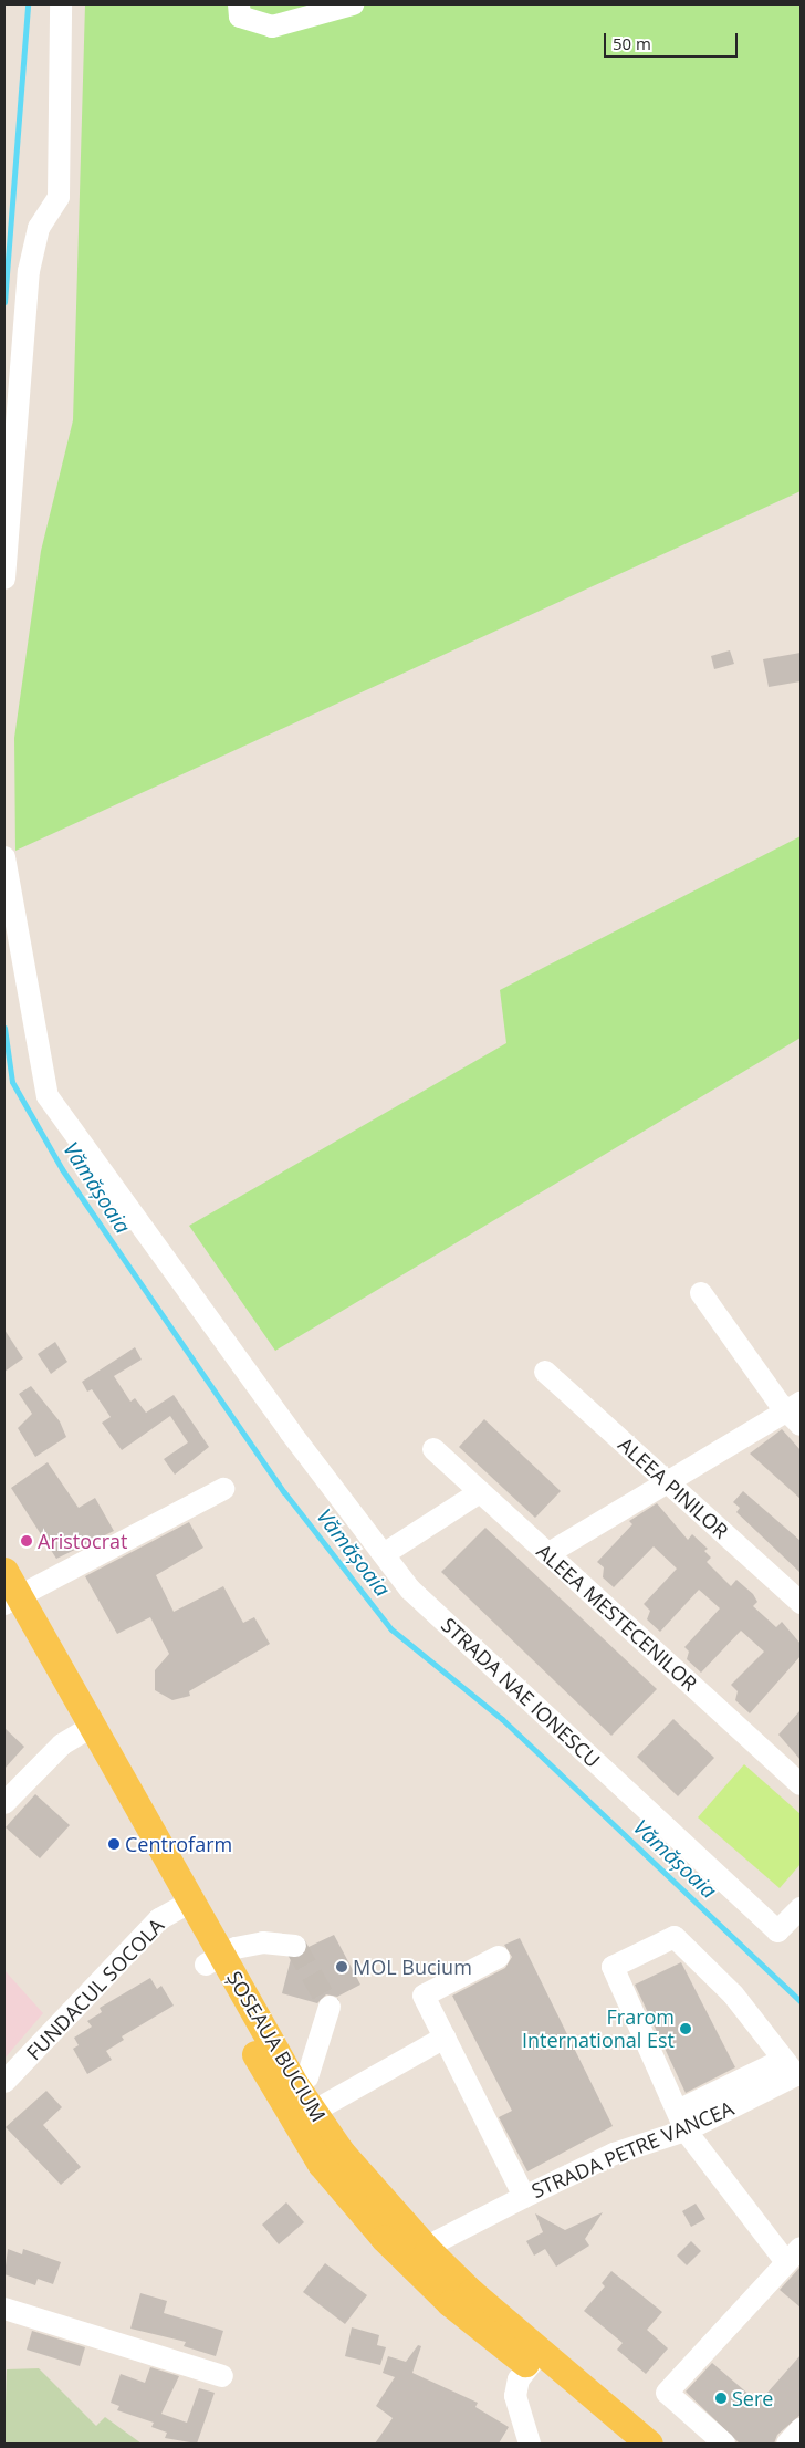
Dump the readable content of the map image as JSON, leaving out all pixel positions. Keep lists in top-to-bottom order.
{
  "streets": {
    "main road": ["ȘOSEAUA BUCIUM"],
    "street": [
      "ALEEA PINILOR",
      "ALEEA MESTECENILOR",
      "STRADA NAE IONESCU",
      "FUNDACUL SOCOLA",
      "STRADA PETRE VANCEA"
    ]
  },
  "crossings": [
    ["FUNDACUL SOCOLA", "ȘOSEAUA BUCIUM"],
    ["ȘOSEAUA BUCIUM", "STRADA PETRE VANCEA"]
  ],
  "water": ["Vămășoaia"],
  "places": [
    "Aristocrat",
    "Centrofarm",
    "MOL Bucium",
    "Frarom International Est",
    "Sere"
  ],
  "scale_bar": "50 m"
}
